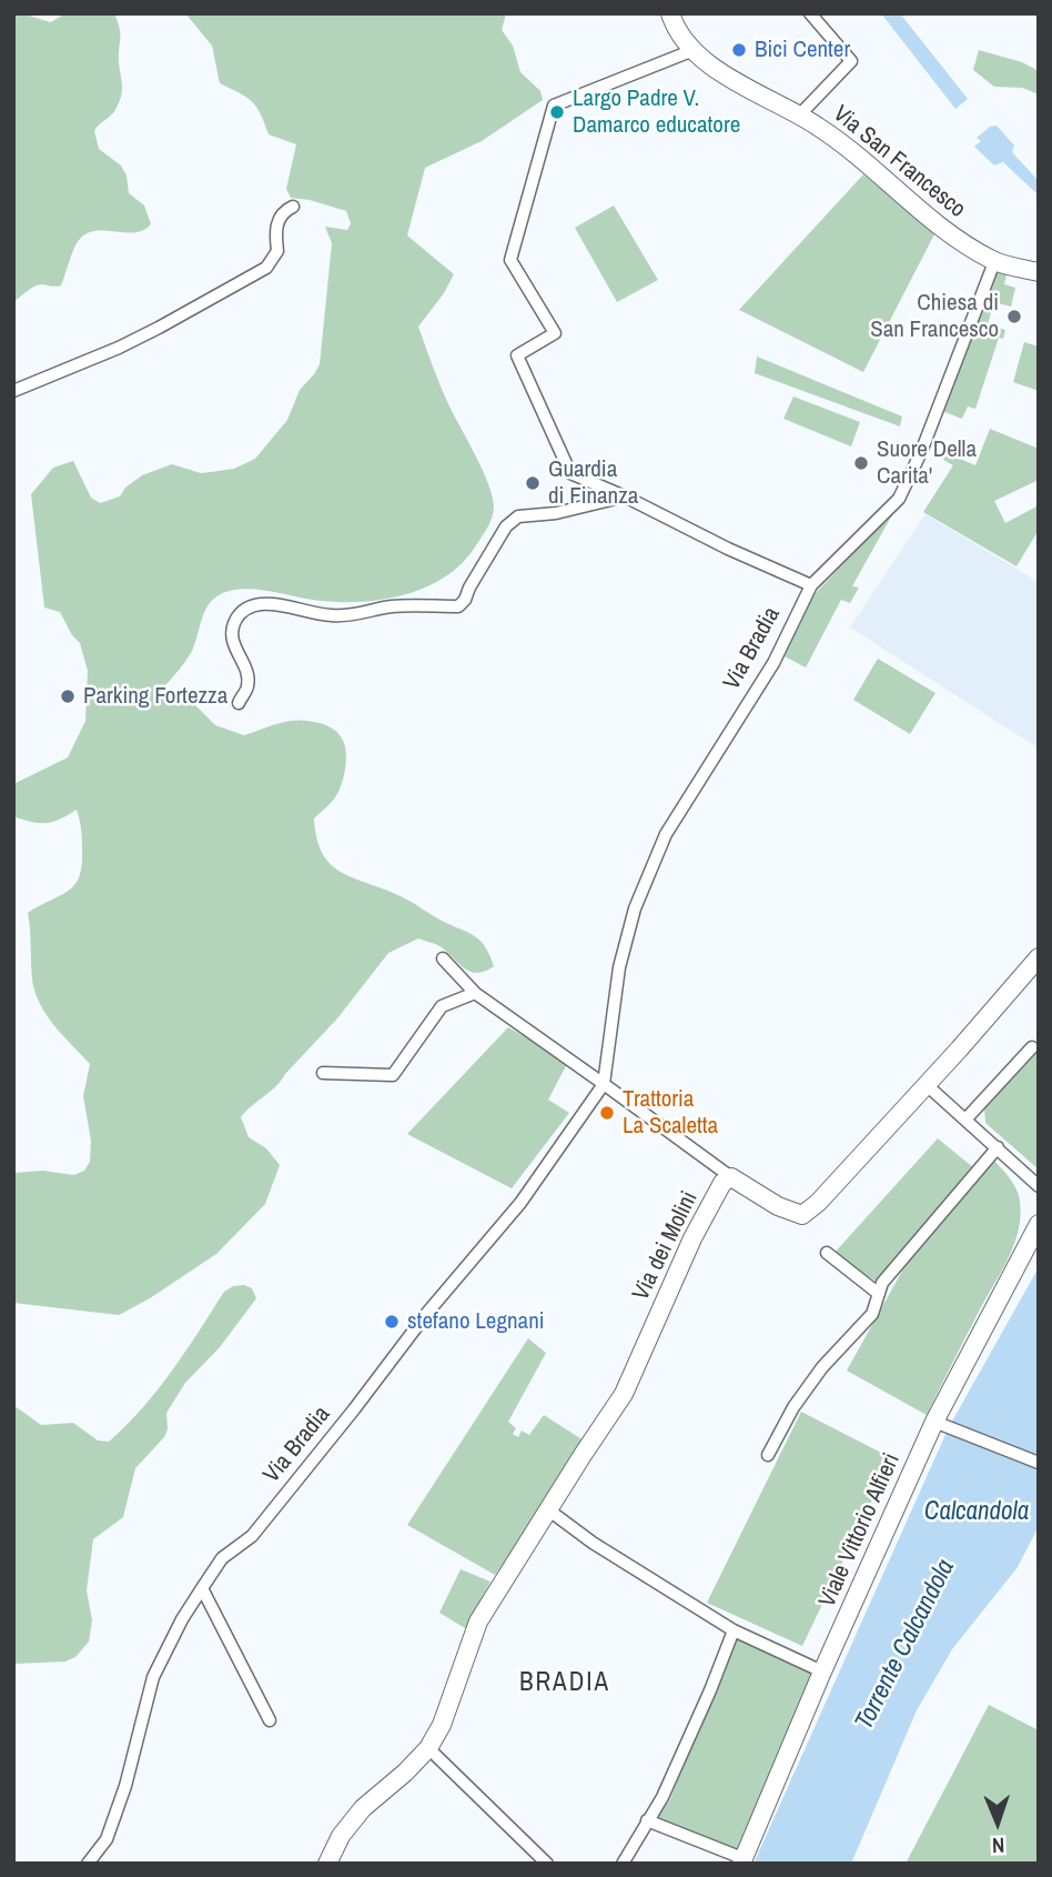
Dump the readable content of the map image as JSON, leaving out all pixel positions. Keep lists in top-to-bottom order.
{
  "streets": {
    "street": [
      "Via San Francesco",
      "Via Bradia",
      "Via dei Molini",
      "Viale Vittorio Alfieri"
    ]
  },
  "crossings": [
    ["Via San Francesco", "Via Bradia"]
  ],
  "districts": ["BRADIA"],
  "water": ["Calcandola", "Torrente Calcandola"],
  "places": [
    "Bici Center",
    "Largo Padre V. Damarco educatore",
    "Chiesa di San Francesco",
    "Suore Della Carita'",
    "Guardia di Finanza",
    "Parking Fortezza",
    "Trattoria La Scaletta",
    "stefano Legnani"
  ],
  "north": "bottom"
}
